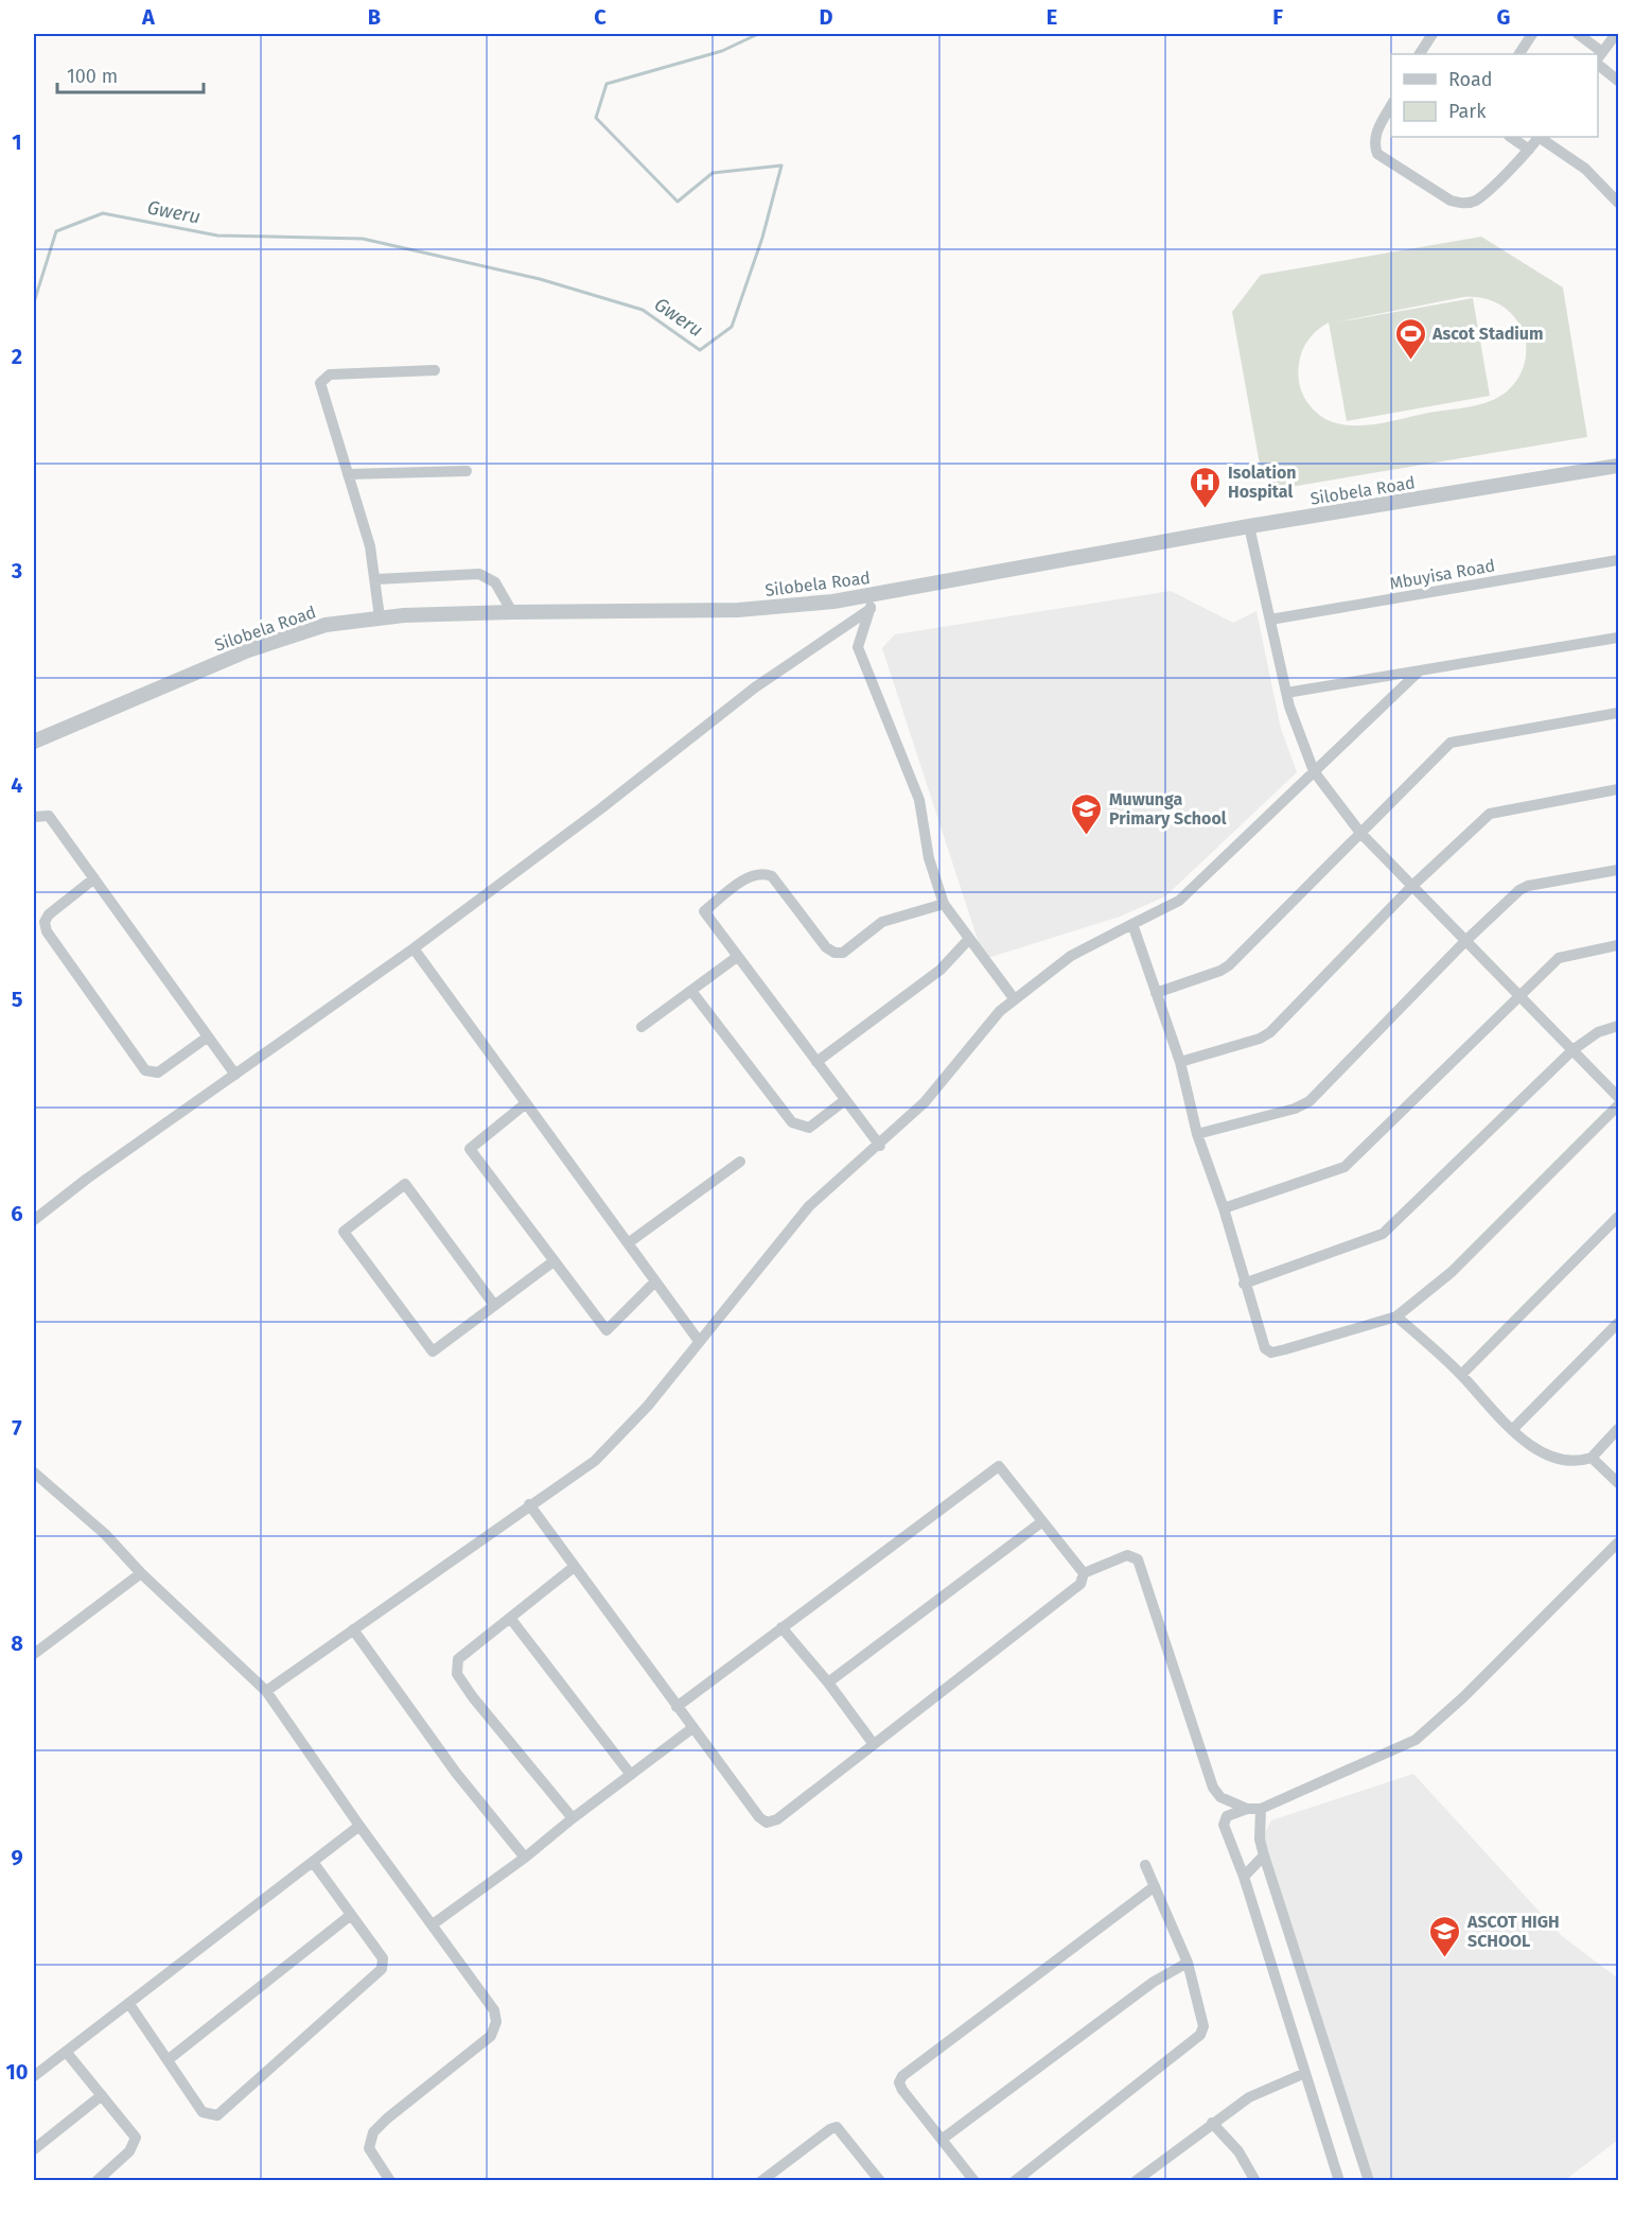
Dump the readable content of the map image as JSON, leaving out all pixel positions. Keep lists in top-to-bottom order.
{
  "streets": {
    "street": ["Silobela Road", "Mbuyisa Road"]
  },
  "water": ["Gweru"],
  "places": {
    "sports": ["Ascot Stadium"],
    "hospital": ["Isolation Hospital"],
    "school or university": ["Muwunga Primary School", "ASCOT HIGH SCHOOL"]
  },
  "legend": ["Road", "Park"],
  "scale_bar": "100 m",
  "grid": {
    "columns": [
      "A",
      "B",
      "C",
      "D",
      "E",
      "F",
      "G"
    ],
    "rows": [
      "1",
      "2",
      "3",
      "4",
      "5",
      "6",
      "7",
      "8",
      "9",
      "10"
    ]
  }
}
